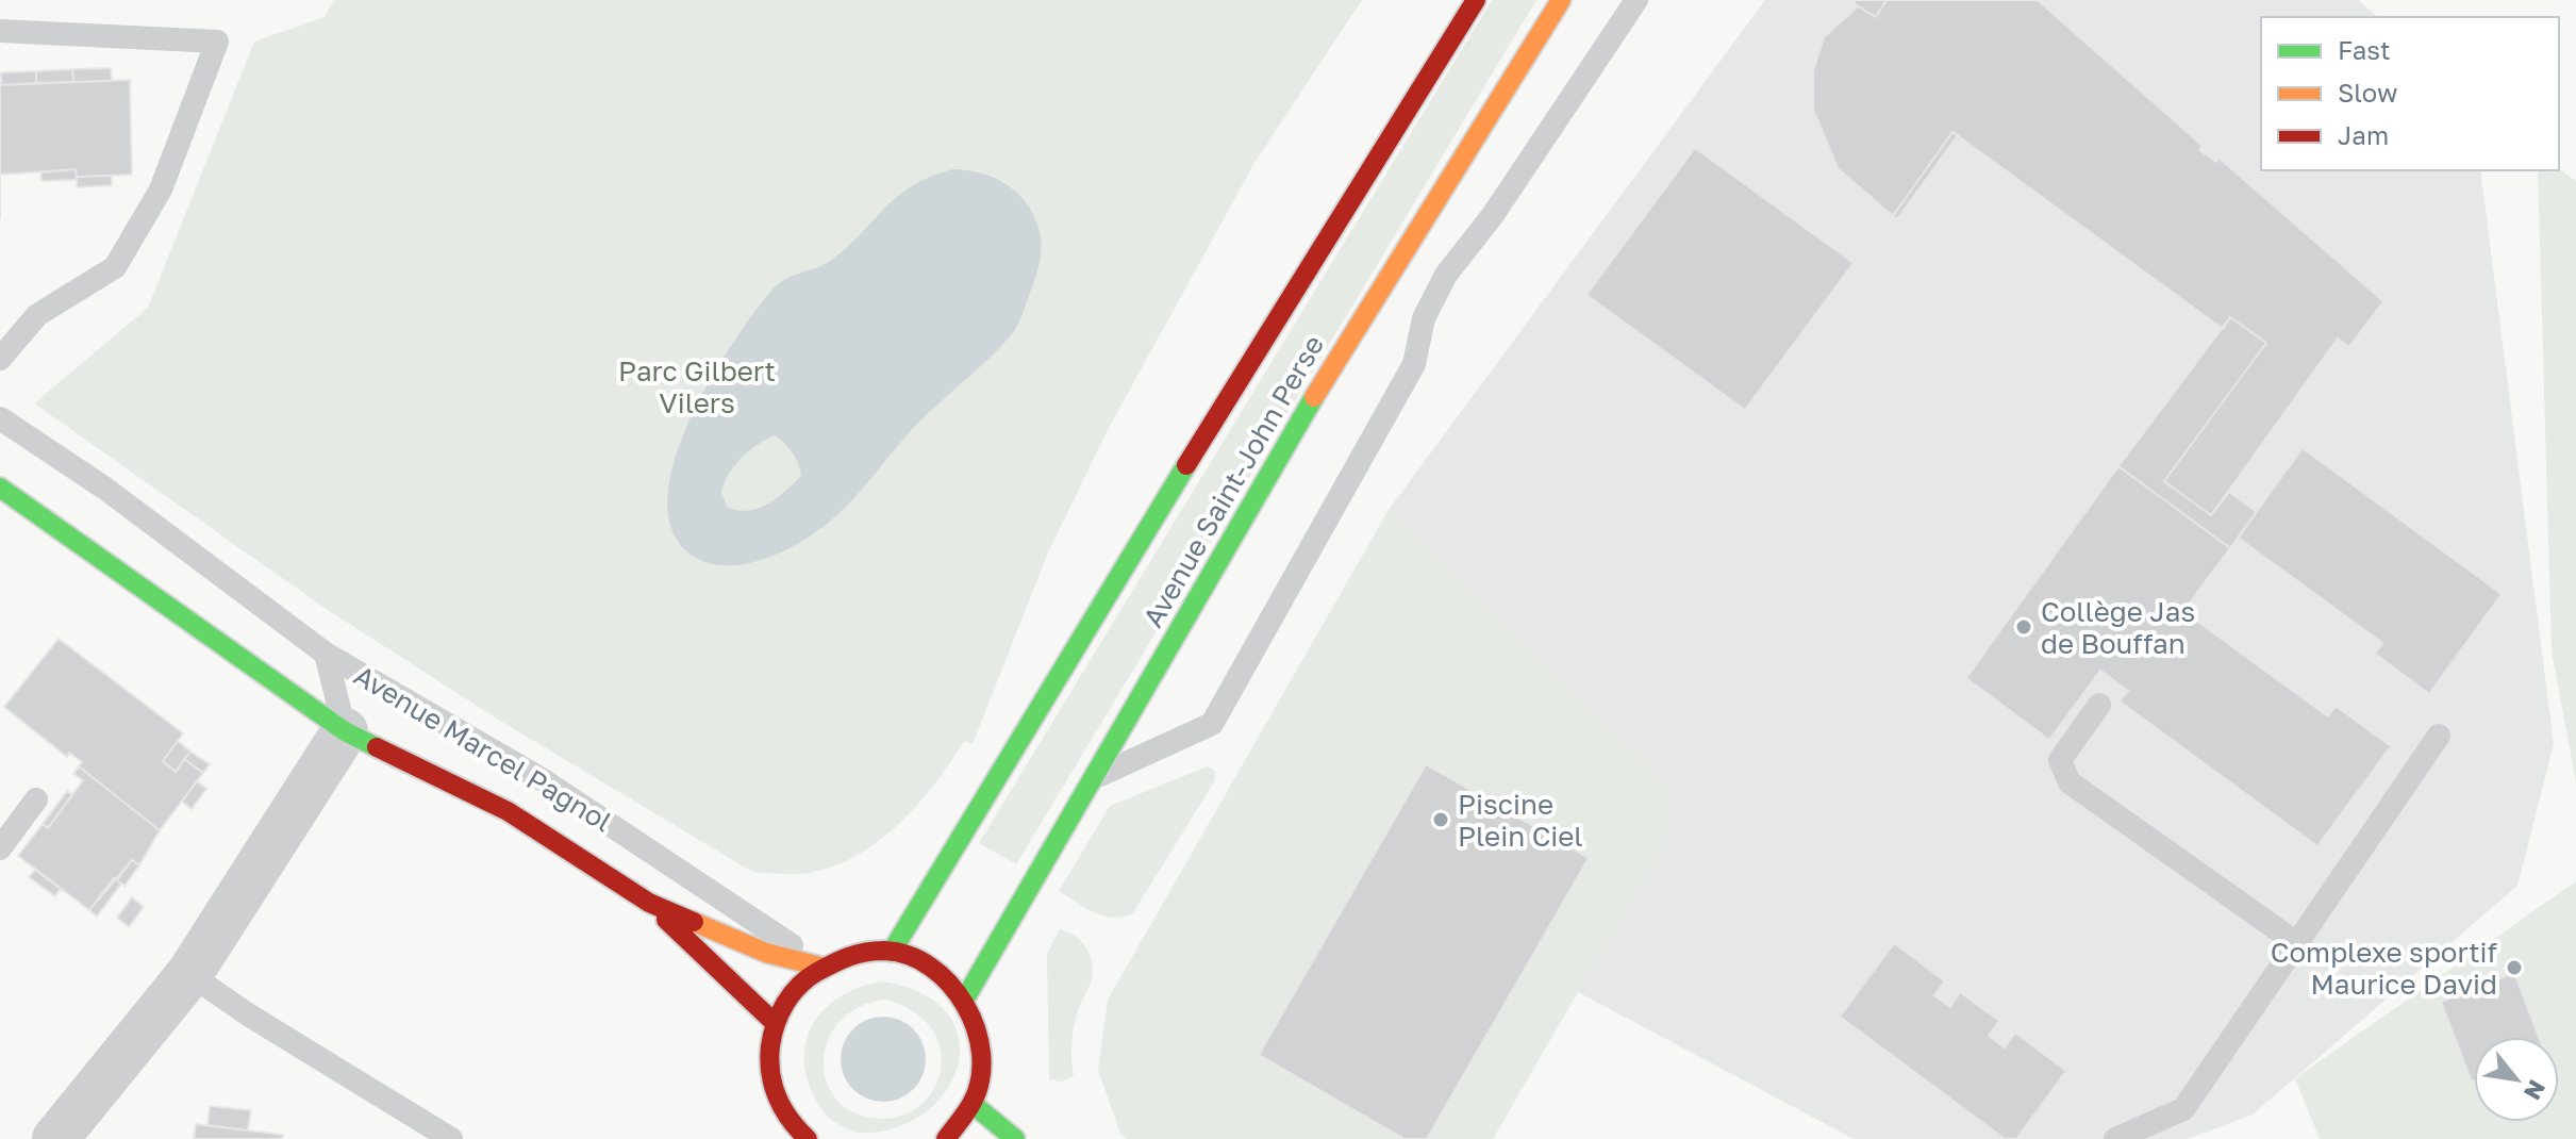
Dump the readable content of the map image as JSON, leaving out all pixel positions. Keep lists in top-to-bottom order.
{
  "streets": {
    "main road": ["Avenue Saint-John Perse", "Avenue Marcel Pagnol"]
  },
  "parks": ["Parc Gilbert Vilers"],
  "places": ["Collège Jas de Bouffan", "Piscine Plein Ciel", "Complexe sportif Maurice David"],
  "legend": ["Fast", "Slow", "Jam"],
  "north": "bottom right"
}
